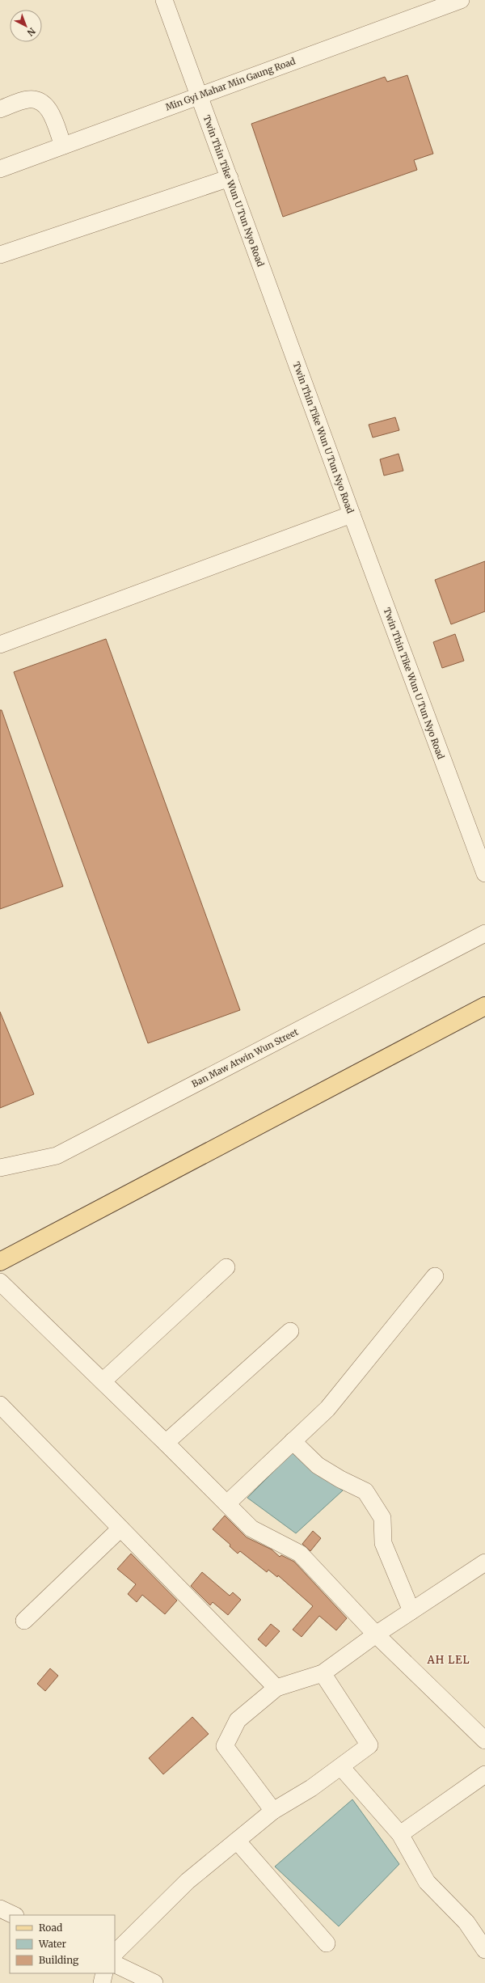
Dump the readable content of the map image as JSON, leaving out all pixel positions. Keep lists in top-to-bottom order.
{
  "streets": {
    "street": ["Min Gyi Mahar Min Gaung Road", "Twin Thin Tike Wun U Tun Nyo Road", "Ban Maw Atwin Wun Street"]
  },
  "crossings": [
    ["Min Gyi Mahar Min Gaung Road", "Twin Thin Tike Wun U Tun Nyo Road"]
  ],
  "districts": ["AH LEL"],
  "legend": ["Road", "Water", "Building"],
  "north": "bottom right"
}
